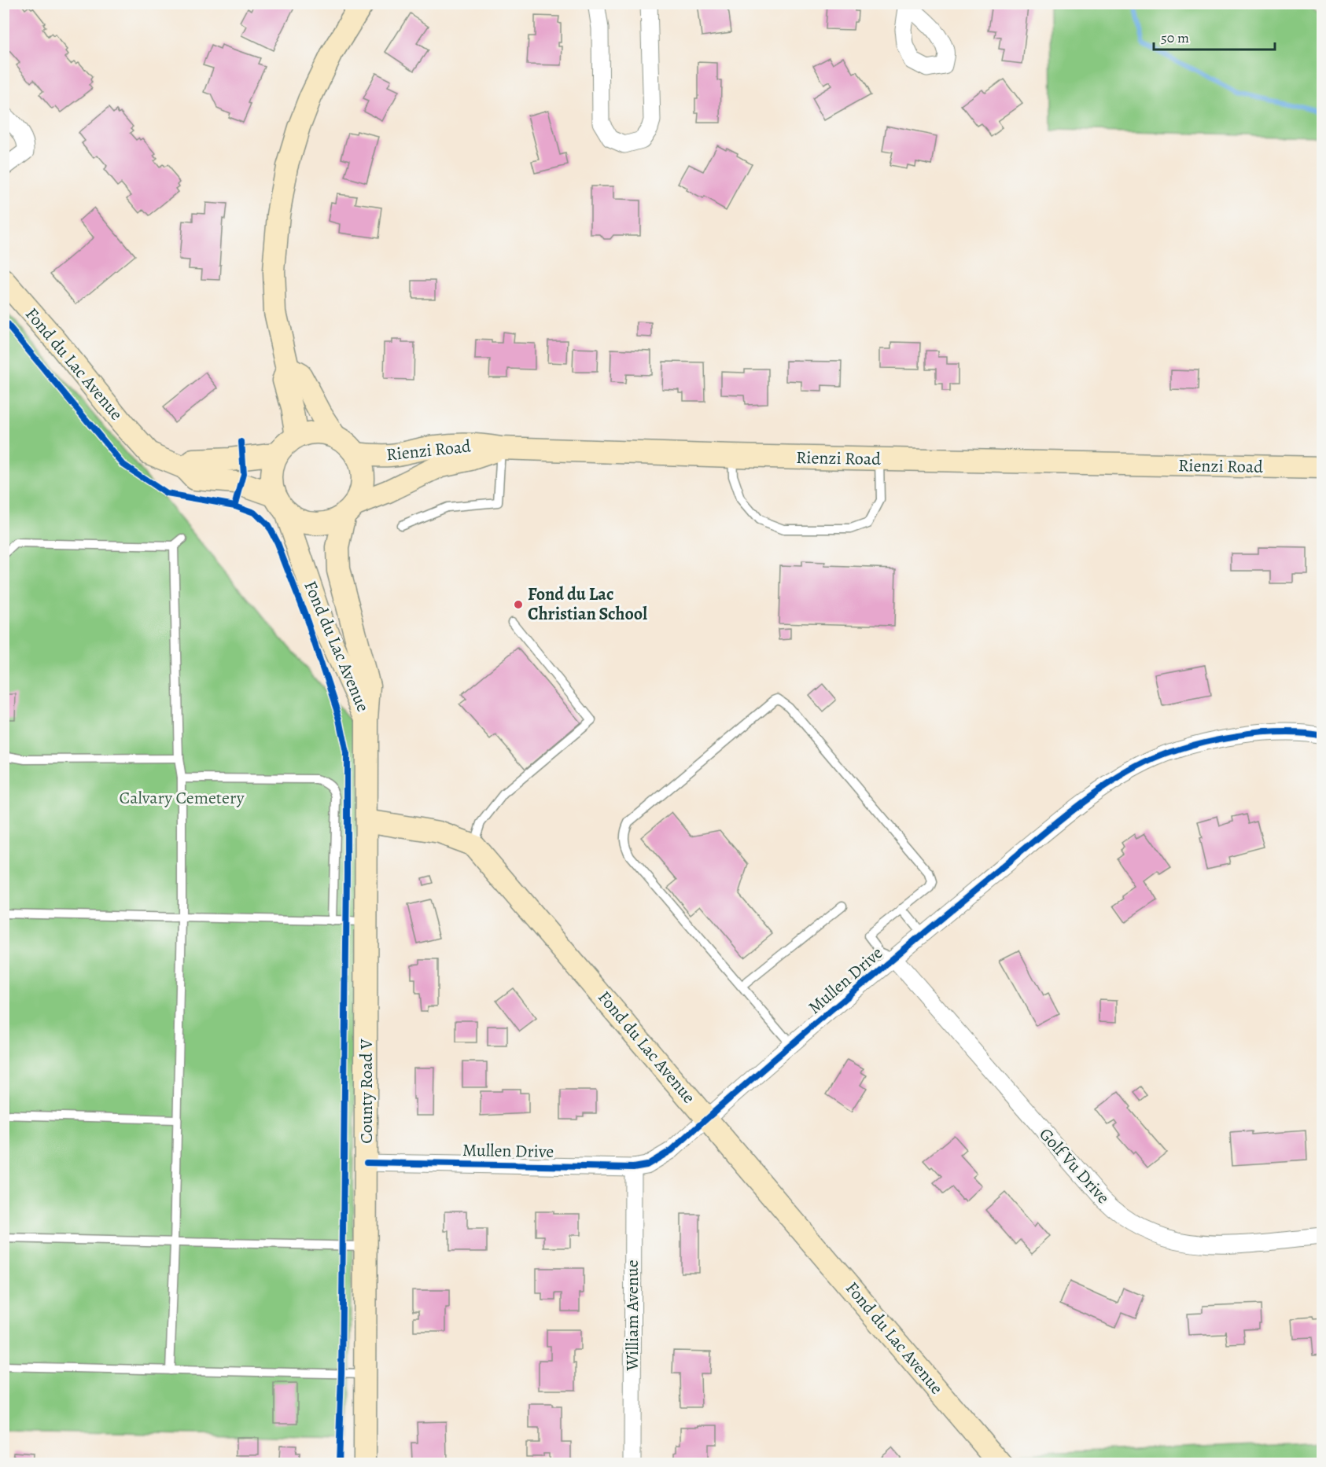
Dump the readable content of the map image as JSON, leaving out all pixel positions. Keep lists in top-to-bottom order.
{
  "streets": {
    "main road": ["Fond du Lac Avenue", "Rienzi Road", "County Road V"],
    "street": ["Mullen Drive", "Golf Vu Drive", "William Avenue"]
  },
  "crossings": [
    ["Fond du Lac Avenue", "Rienzi Road"],
    ["Fond du Lac Avenue", "Mullen Drive"],
    ["Fond du Lac Avenue", "County Road V"],
    ["Mullen Drive", "County Road V"],
    ["Mullen Drive", "Golf Vu Drive"],
    ["Mullen Drive", "William Avenue"]
  ],
  "parks": ["Calvary Cemetery"],
  "places": ["Fond du Lac Christian School"],
  "scale_bar": "50 m"
}
